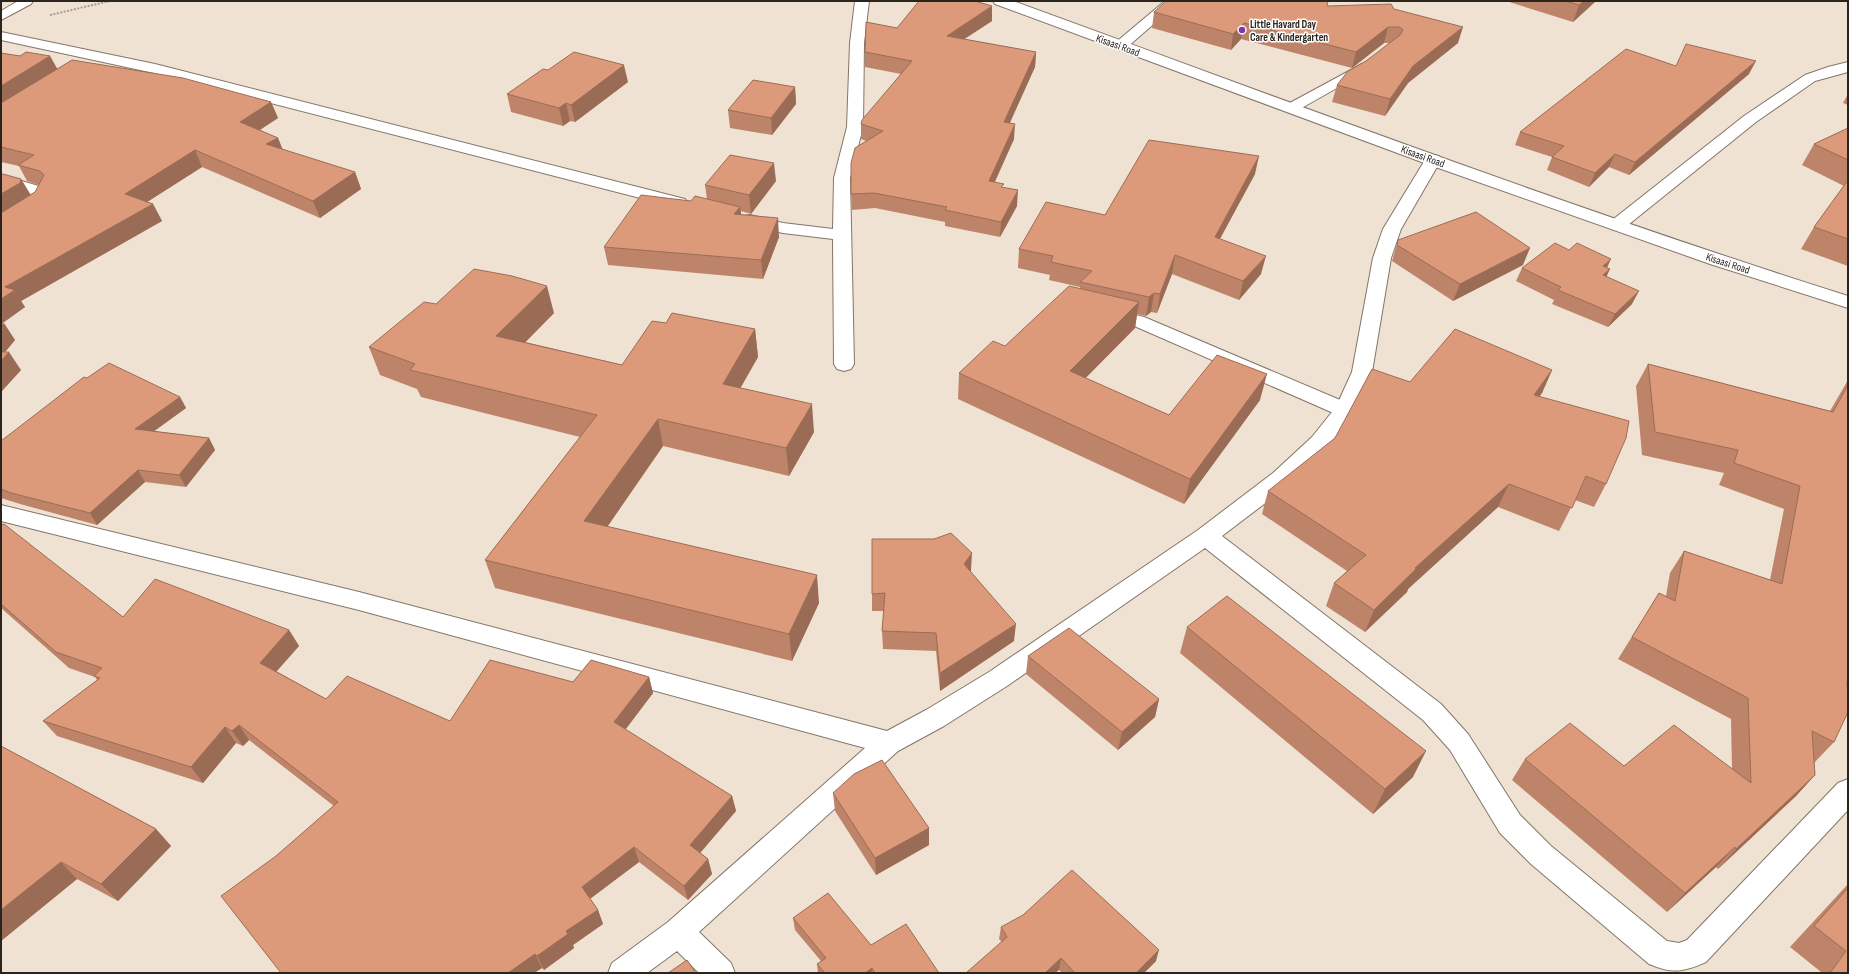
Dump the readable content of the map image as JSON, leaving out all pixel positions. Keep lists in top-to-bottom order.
{
  "streets": {
    "street": ["Kisaasi Road"]
  },
  "places": ["Little Havard Day Care & Kindergarten"]
}
